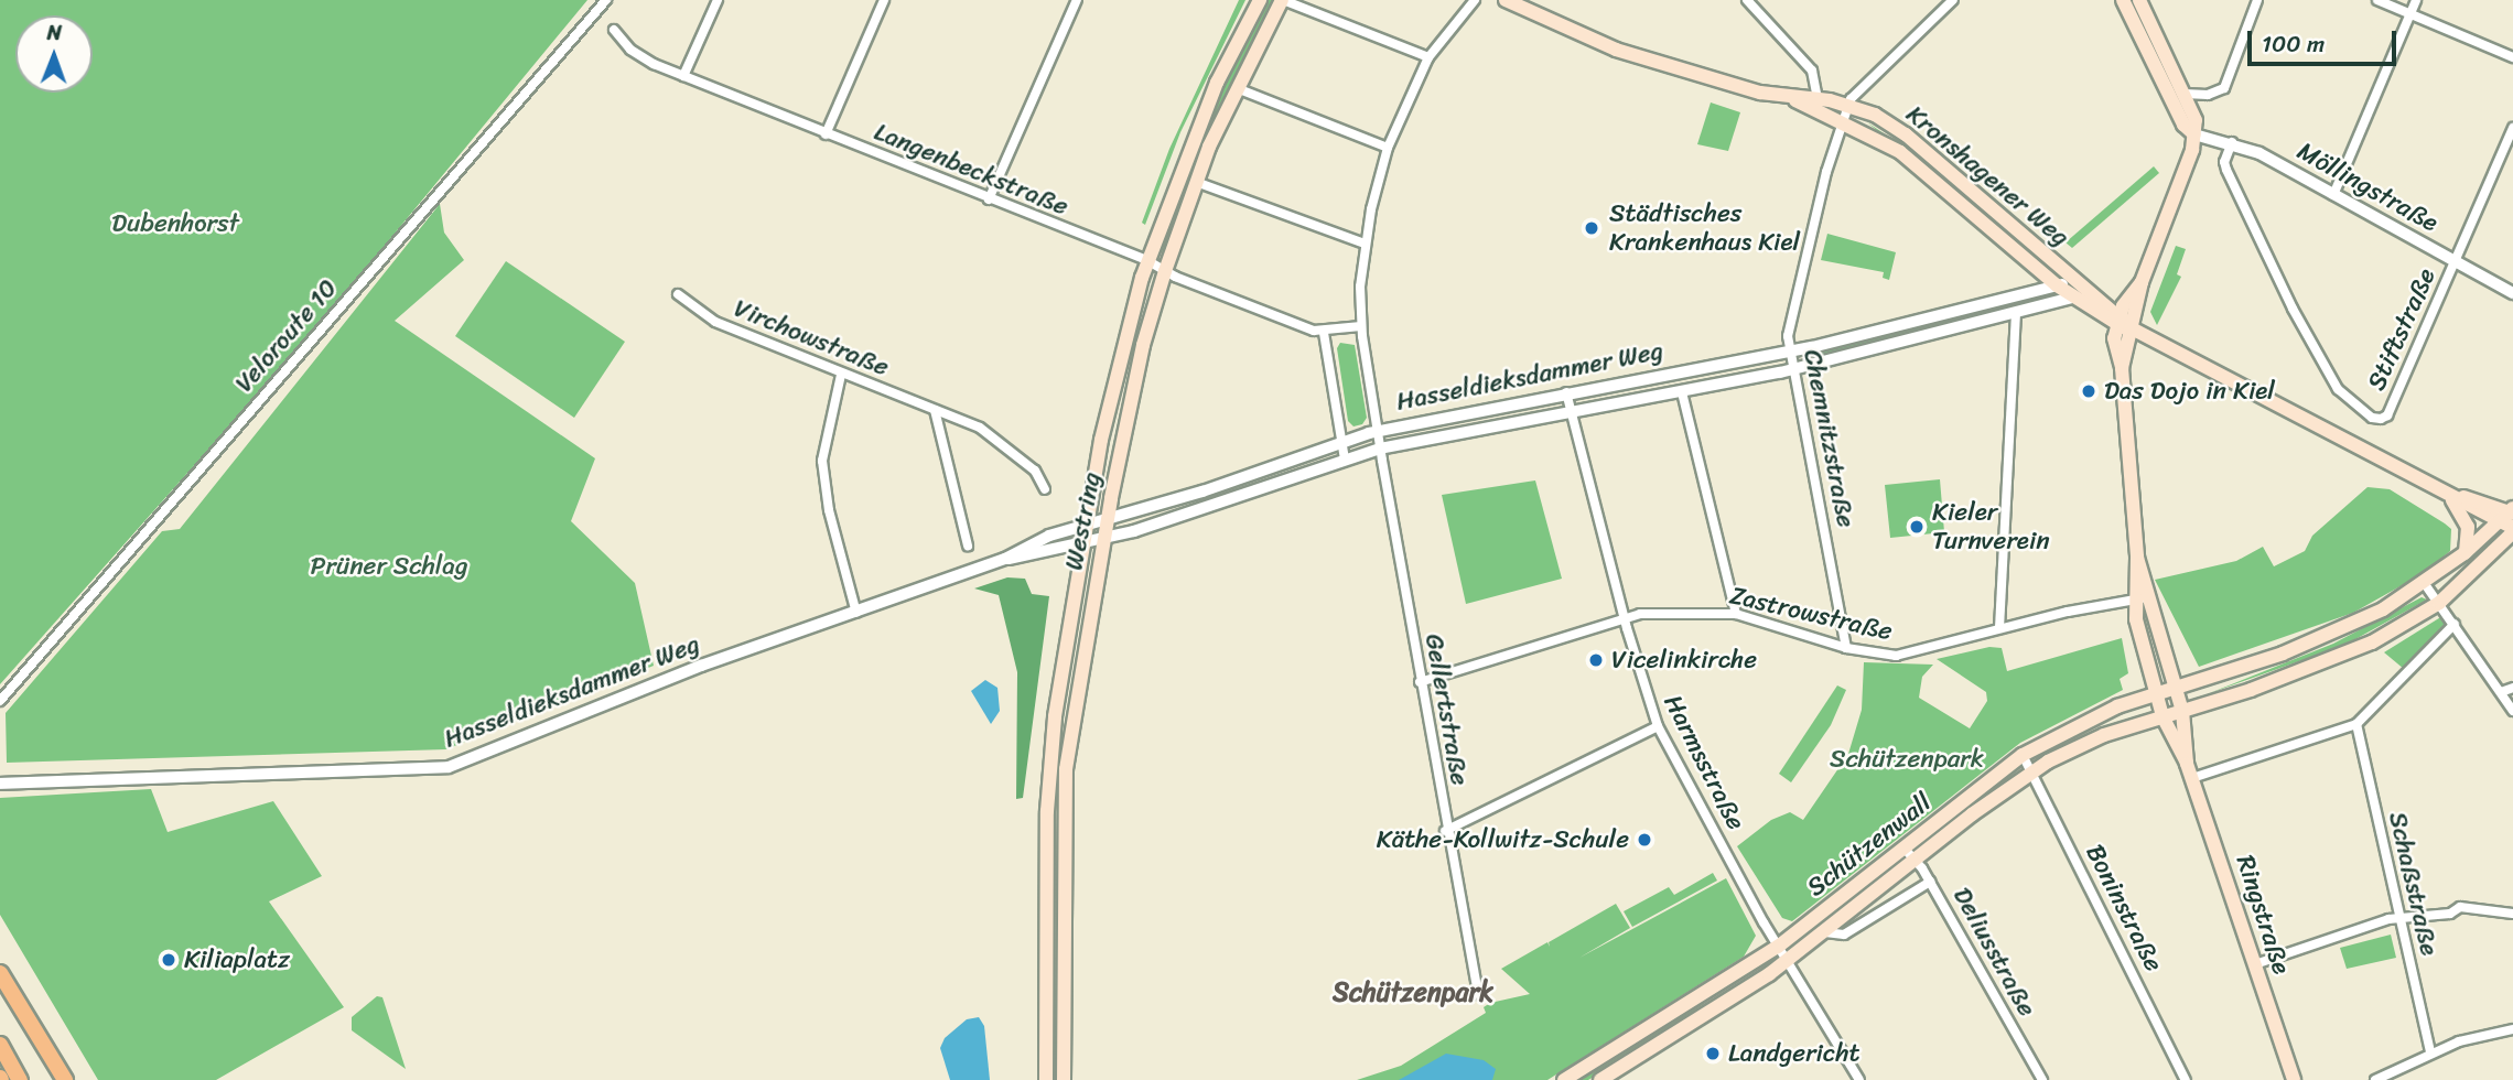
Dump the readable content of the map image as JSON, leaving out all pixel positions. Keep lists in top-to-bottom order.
{
  "streets": {
    "main road": [
      "Kronshagener Weg",
      "Westring",
      "Schützenwall",
      "Ringstraße"
    ],
    "street": [
      "Langenbeckstraße",
      "Möllingstraße",
      "Stiftstraße",
      "Veloroute 10",
      "Virchowstraße",
      "Hasseldieksdammer Weg",
      "Chemnitzstraße",
      "Zastrowstraße",
      "Gellertstraße",
      "Harmsstraße",
      "Schaßstraße",
      "Boninstraße",
      "Deliusstraße"
    ]
  },
  "crossings": [
    ["Langenbeckstraße", "Westring"],
    ["Kronshagener Weg", "Hasseldieksdammer Weg"],
    ["Kronshagener Weg", "Chemnitzstraße"],
    ["Kronshagener Weg", "Schützenwall"],
    ["Möllingstraße", "Stiftstraße"],
    ["Hasseldieksdammer Weg", "Chemnitzstraße"],
    ["Hasseldieksdammer Weg", "Westring"],
    ["Hasseldieksdammer Weg", "Gellertstraße"],
    ["Hasseldieksdammer Weg", "Harmsstraße"],
    ["Chemnitzstraße", "Zastrowstraße"],
    ["Zastrowstraße", "Gellertstraße"],
    ["Zastrowstraße", "Harmsstraße"],
    ["Zastrowstraße", "Ringstraße"],
    ["Harmsstraße", "Schützenwall"],
    ["Schützenwall", "Boninstraße"],
    ["Schützenwall", "Ringstraße"],
    ["Schützenwall", "Deliusstraße"]
  ],
  "districts": ["Schützenpark"],
  "parks": ["Dubenhorst", "Prüner Schlag", "Schützenpark"],
  "places": [
    "Städtisches Krankenhaus Kiel",
    "Das Dojo in Kiel",
    "Kieler Turnverein",
    "Vicelinkirche",
    "Käthe-Kollwitz-Schule",
    "Kiliaplatz",
    "Landgericht"
  ],
  "scale_bar": "100 m",
  "north": "top"
}
